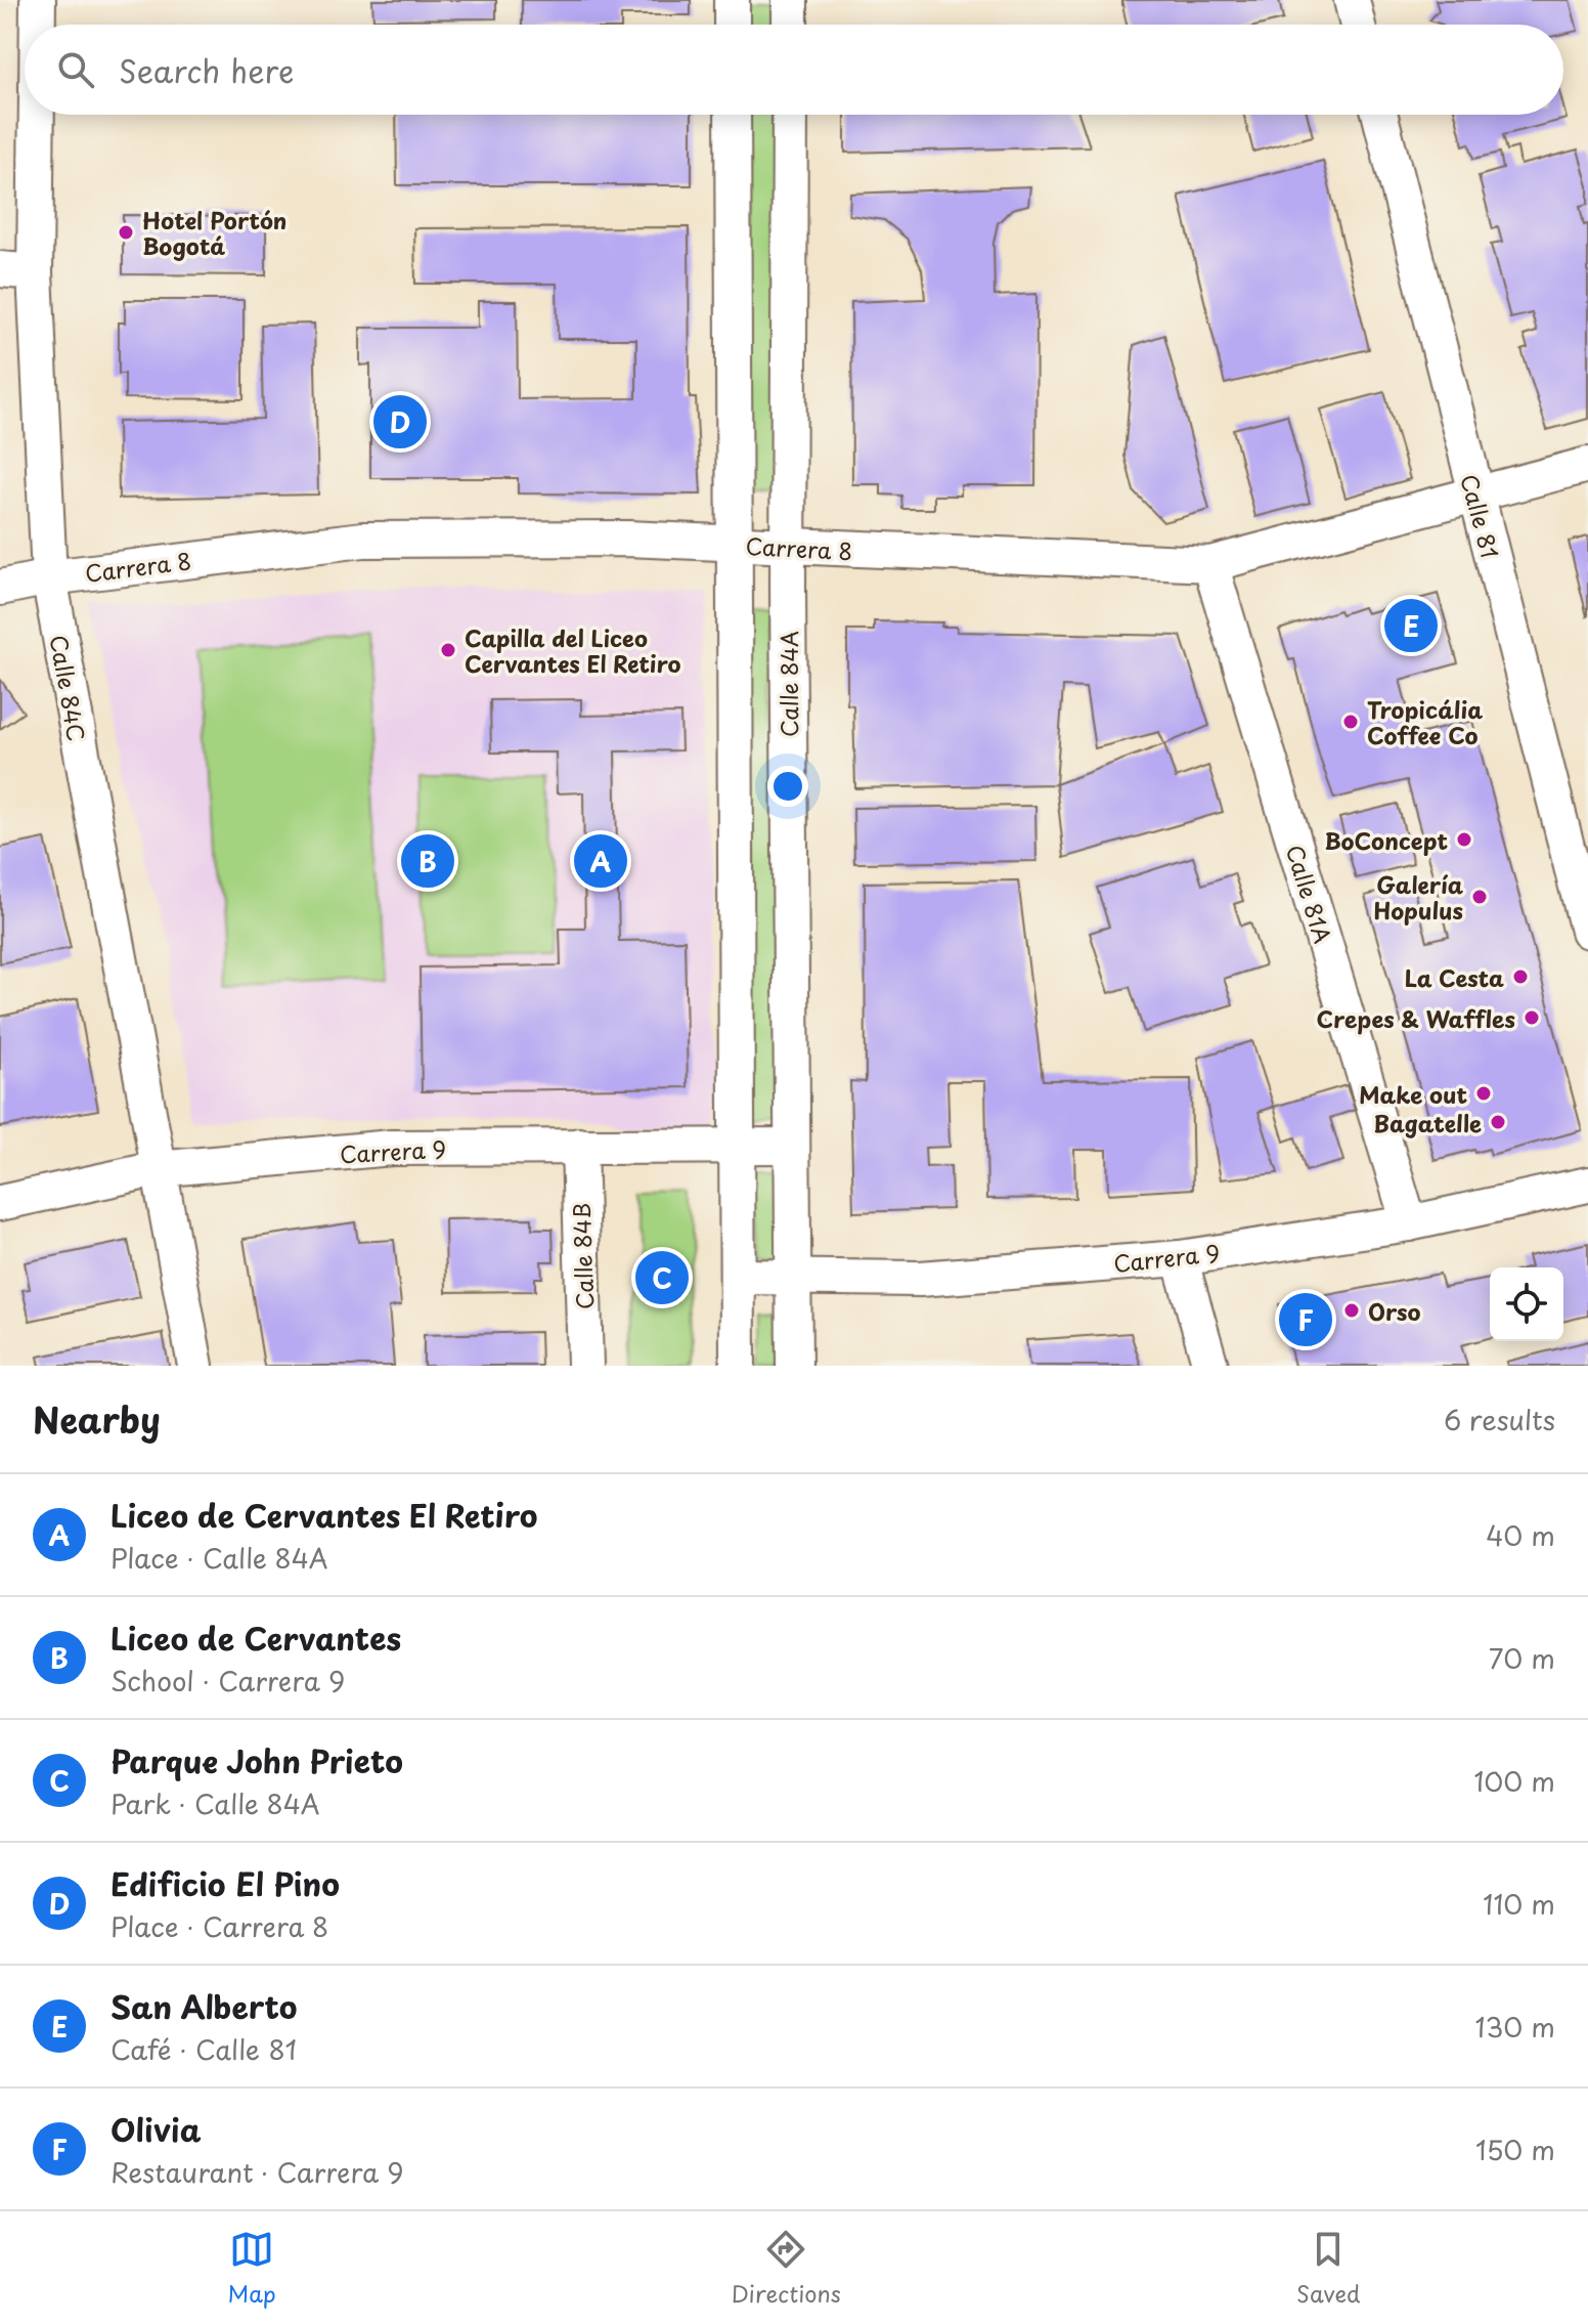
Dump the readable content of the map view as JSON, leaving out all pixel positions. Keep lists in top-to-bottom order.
{
  "streets": {
    "street": [
      "Calle 81",
      "Carrera 8",
      "Calle 84A",
      "Calle 84C",
      "Calle 81A",
      "Carrera 9",
      "Calle 84B"
    ]
  },
  "crossings": [
    ["Calle 81", "Carrera 8"],
    ["Carrera 8", "Calle 84A"],
    ["Carrera 8", "Calle 84C"],
    ["Carrera 8", "Calle 81A"],
    ["Calle 84A", "Carrera 9"],
    ["Calle 84C", "Carrera 9"],
    ["Calle 81A", "Carrera 9"],
    ["Carrera 9", "Calle 84B"]
  ],
  "places": [
    "Hotel Portón Bogotá",
    "Capilla del Liceo Cervantes El Retiro",
    "Tropicália Coffee Co",
    "BoConcept",
    "Galería Hopulus",
    "La Cesta",
    "Crepes & Waffles",
    "Make out",
    "Bagatelle",
    "Orso"
  ],
  "page": {
    "search": "Search here",
    "pins": [
      "D",
      "E",
      "A",
      "B",
      "C",
      "F"
    ],
    "heading": ["Nearby", "6 results"],
    "list": [
      {
        "mark": "A",
        "name": "Liceo de Cervantes El Retiro",
        "note": "Place · Calle 84A",
        "value": "40 m"
      },
      {
        "mark": "B",
        "name": "Liceo de Cervantes",
        "note": "School · Carrera 9",
        "value": "70 m"
      },
      {
        "mark": "C",
        "name": "Parque John Prieto",
        "note": "Park · Calle 84A",
        "value": "100 m"
      },
      {
        "mark": "D",
        "name": "Edificio El Pino",
        "note": "Place · Carrera 8",
        "value": "110 m"
      },
      {
        "mark": "E",
        "name": "San Alberto",
        "note": "Café · Calle 81",
        "value": "130 m"
      },
      {
        "mark": "F",
        "name": "Olivia",
        "note": "Restaurant · Carrera 9",
        "value": "150 m"
      }
    ],
    "nav": ["Map", "Directions", "Saved"]
  }
}
